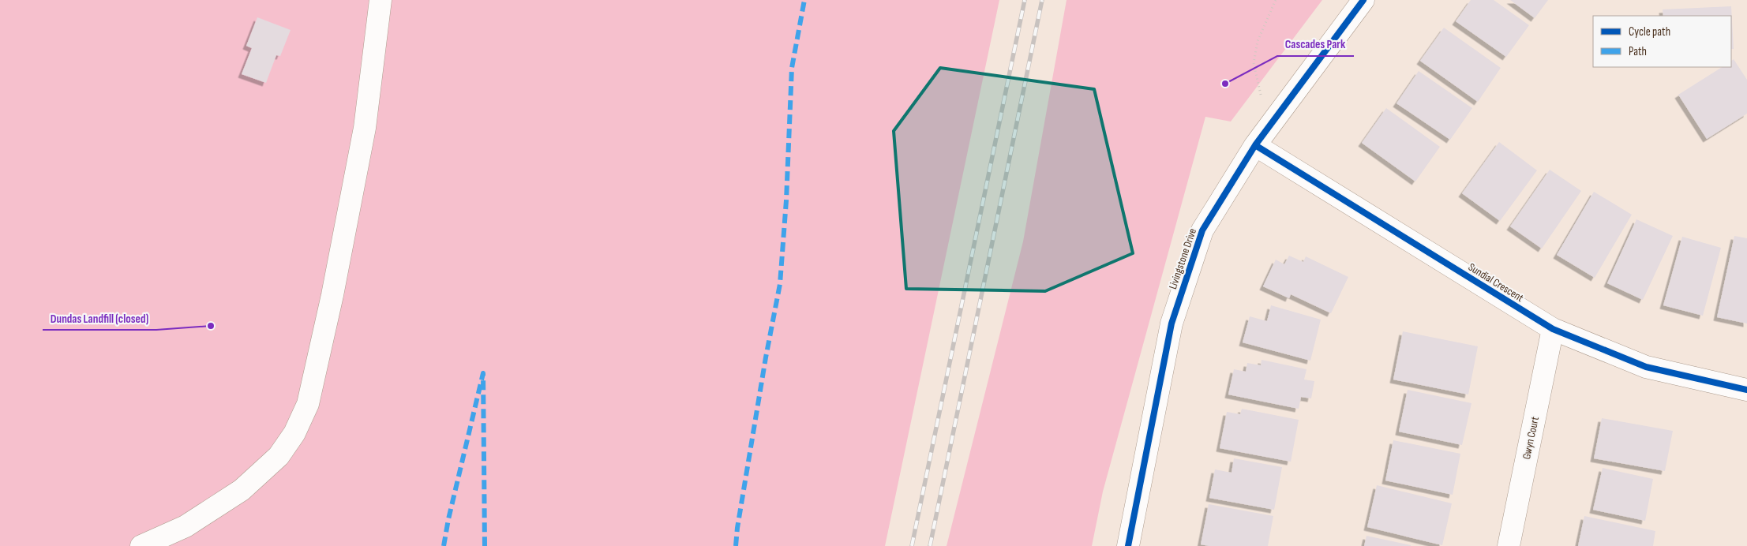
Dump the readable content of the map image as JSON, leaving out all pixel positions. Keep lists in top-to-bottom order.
{
  "streets": {
    "street": ["Livingstone Drive", "Sundial Crescent", "Gwyn Court"]
  },
  "crossings": [
    ["Livingstone Drive", "Sundial Crescent"],
    ["Sundial Crescent", "Gwyn Court"]
  ],
  "places": ["Cascades Park", "Dundas Landfill (closed)"],
  "legend": ["Cycle path", "Path"]
}
